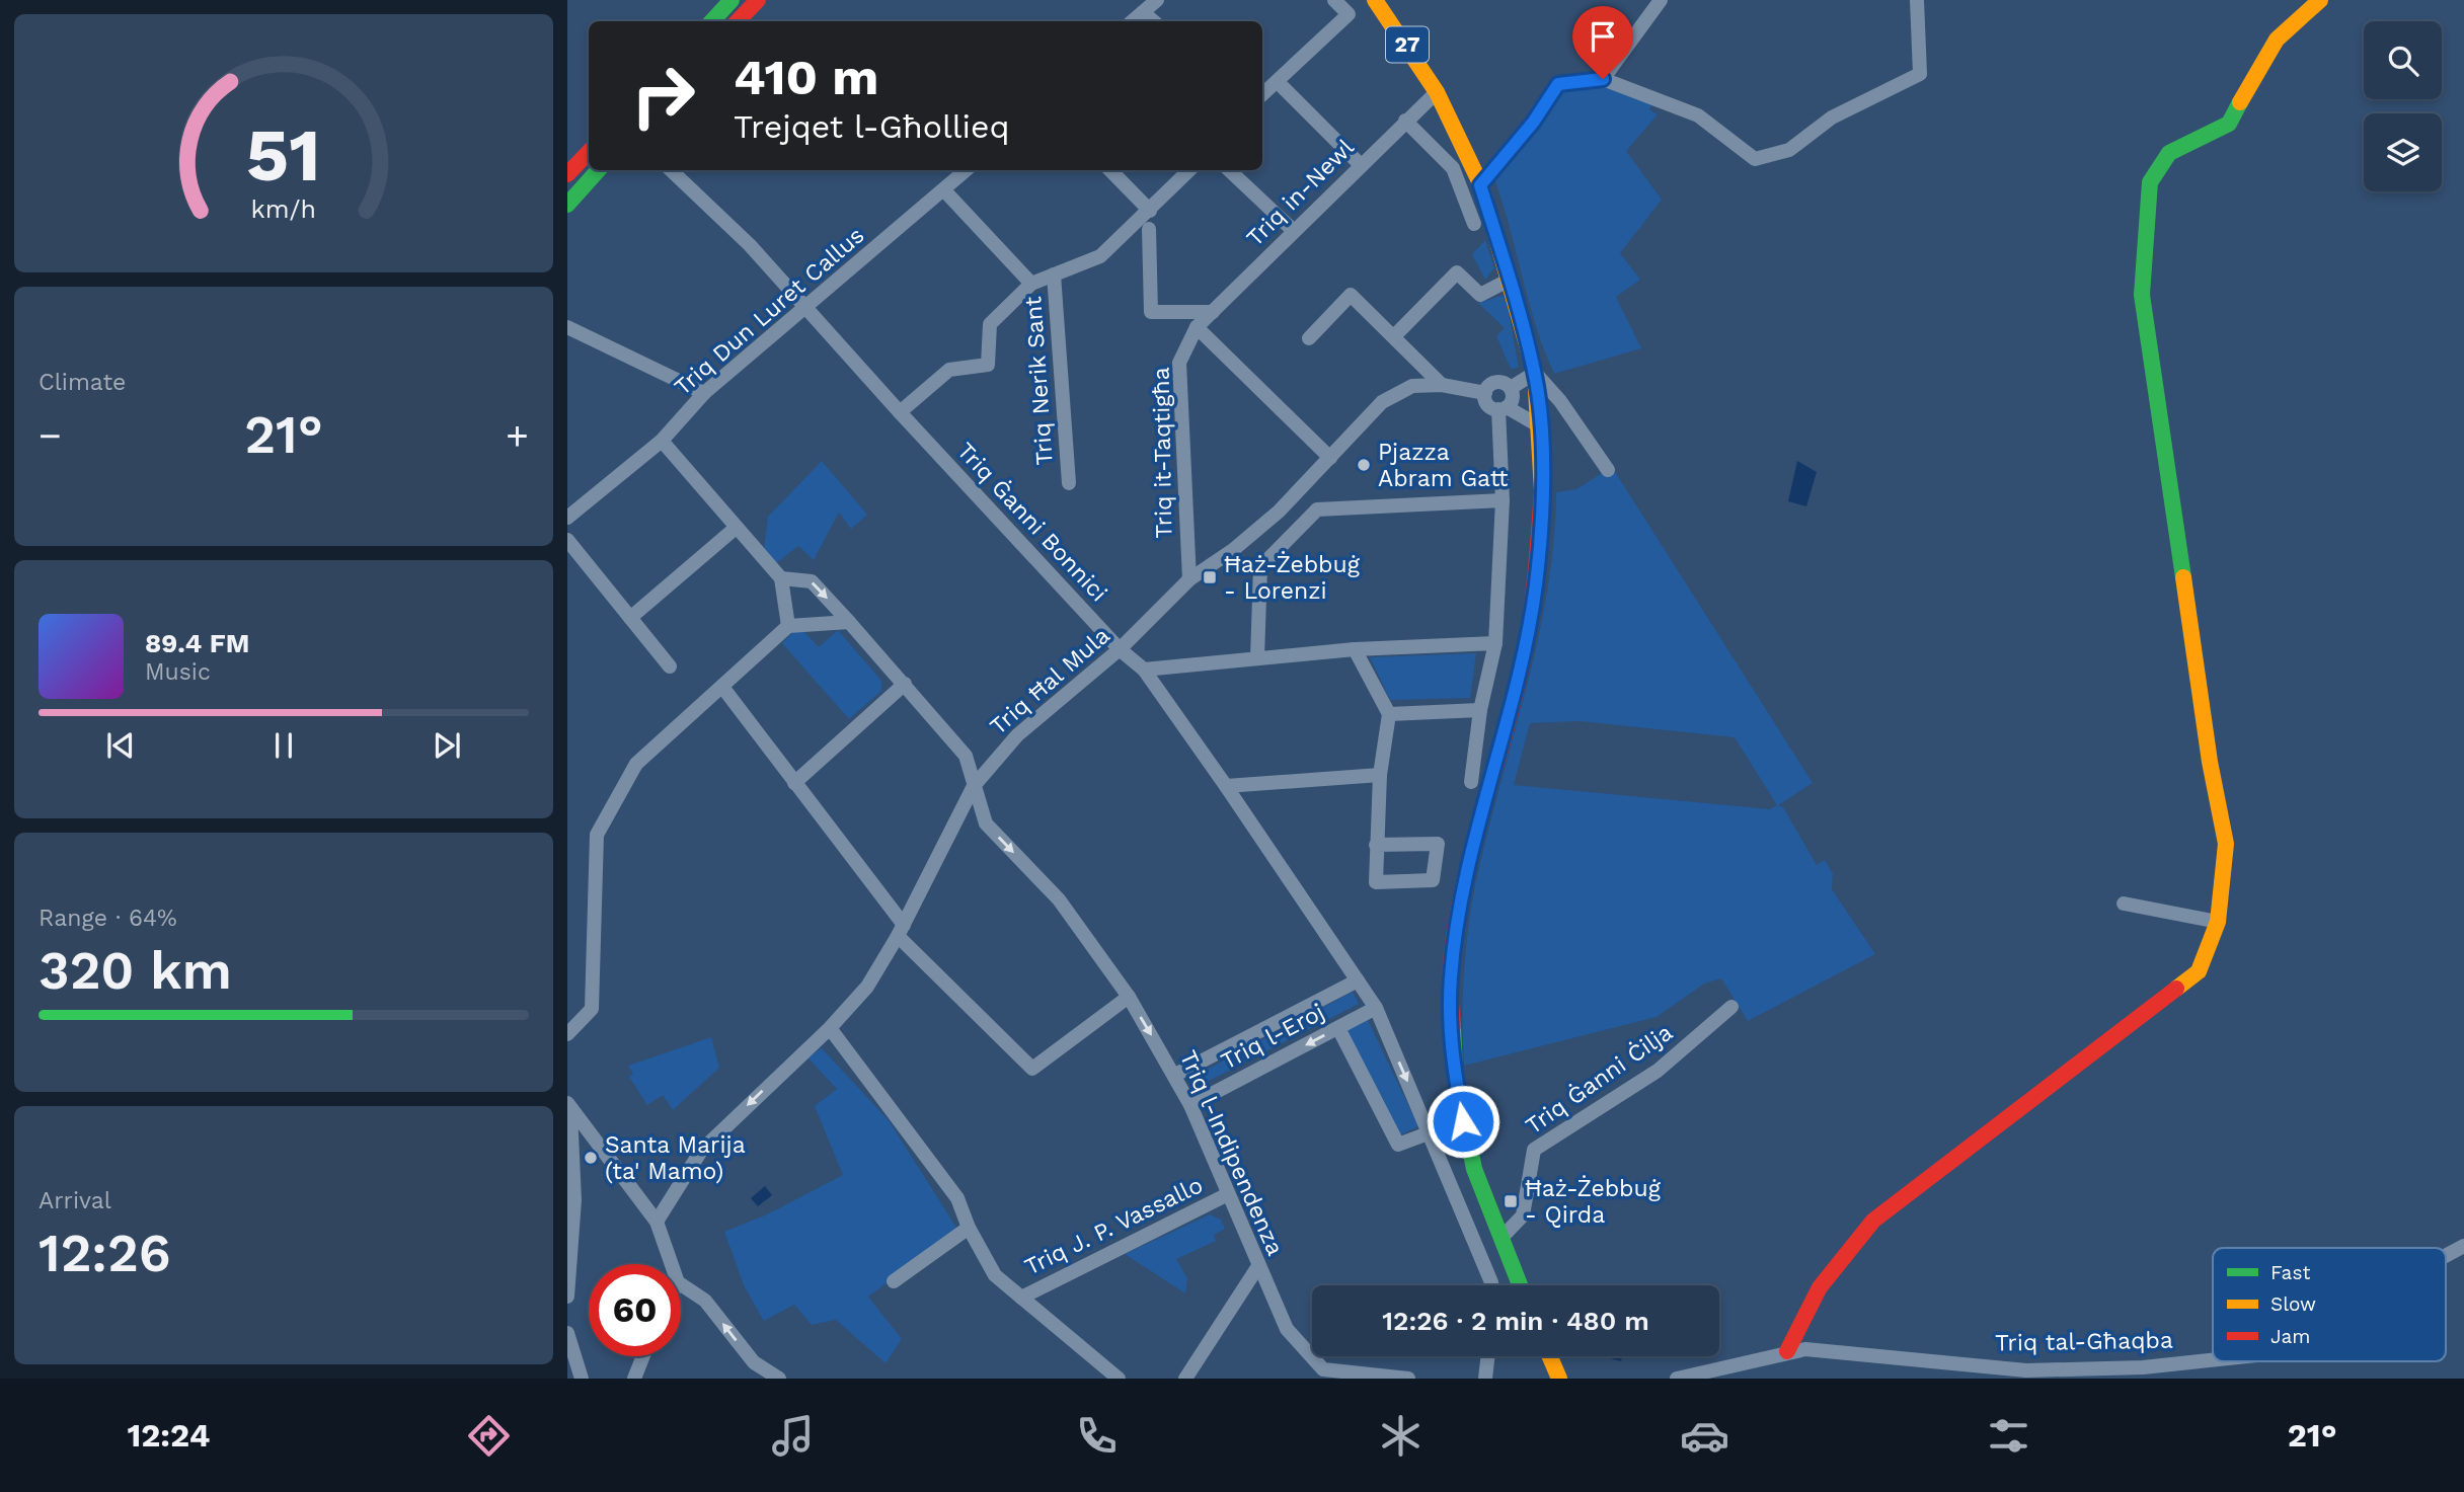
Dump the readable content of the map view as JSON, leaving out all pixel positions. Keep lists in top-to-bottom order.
{
  "streets": {
    "main road": ["27"],
    "street": [
      "Triq in-Newl",
      "Triq Dun Luret Callus",
      "Triq Nerik Sant",
      "Triq it-Taqtigħa",
      "Triq Ġanni Bonnici",
      "Triq Ħal Mula",
      "Triq l-Eroj",
      "Triq Ġanni Ċilja",
      "Triq l-Indipendenza",
      "Triq J. P. Vassallo",
      "Triq tal-Għaqba"
    ]
  },
  "crossings": [
    ["27", "Triq in-Newl"],
    ["27", "Triq Ġanni Ċilja"],
    ["Triq in-Newl", "Triq it-Taqtigħa"],
    ["Triq Dun Luret Callus", "Triq Nerik Sant"],
    ["Triq Dun Luret Callus", "Triq Ġanni Bonnici"],
    ["Triq it-Taqtigħa", "Triq Ħal Mula"],
    ["Triq Ġanni Bonnici", "Triq Ħal Mula"],
    ["Triq Ġanni Bonnici", "Triq l-Eroj"],
    ["Triq Ħal Mula", "Triq l-Indipendenza"],
    ["Triq l-Eroj", "Triq l-Indipendenza"],
    ["Triq l-Indipendenza", "Triq J. P. Vassallo"]
  ],
  "one_way": ["Triq l-Indipendenza"],
  "places": {
    "other": ["Pjazza Abram Gatt", "Santa Marija (ta' Mamo)"],
    "transit": ["Ħaż-Żebbuġ - Lorenzi", "Ħaż-Żebbuġ - Qirda"]
  },
  "legend": ["Fast", "Slow", "Jam"],
  "page": {
    "turn": ["410 m", "Trejqet l-Għollieq"],
    "tile": [
      "Climate",
      ["Range · 64%", "320 km"],
      ["Arrival", "12:26"]
    ],
    "heat": ["−", "21°", "+"],
    "song": ["89.4 FM", "Music"],
    "limit": "60",
    "trip": "12:26 · 2 min · 480 m",
    "tabs": ["12:24", "21°"],
    "gauge": ["51", "km/h"]
  }
}
